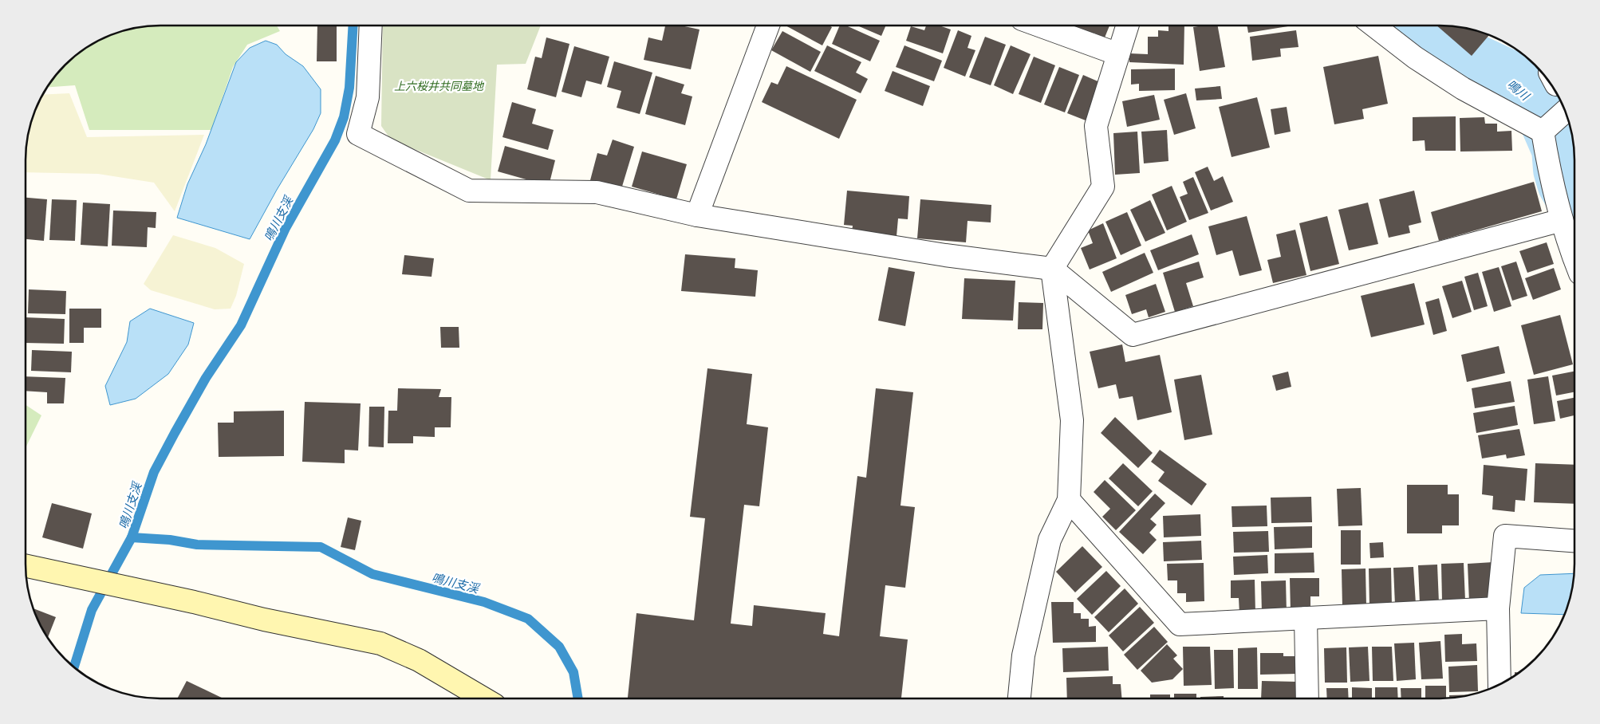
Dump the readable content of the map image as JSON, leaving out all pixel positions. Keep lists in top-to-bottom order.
{
  "water": ["鳴川", "鳴川支渓"],
  "parks": ["上六桜井共同墓地"]
}
